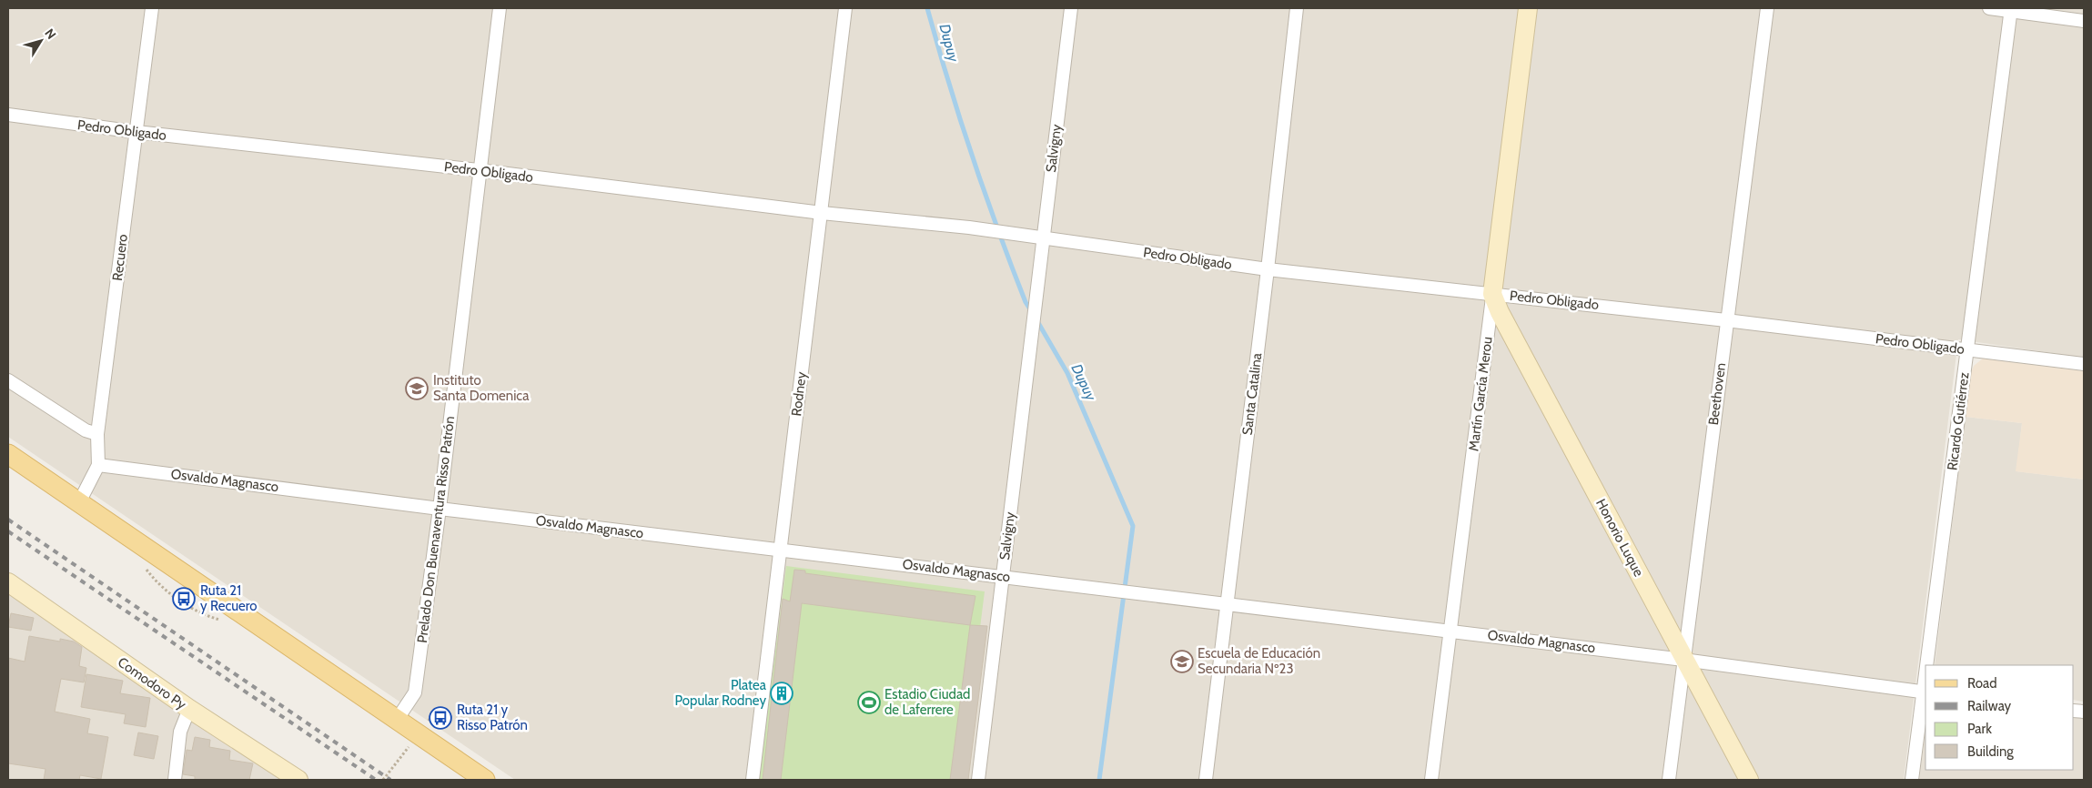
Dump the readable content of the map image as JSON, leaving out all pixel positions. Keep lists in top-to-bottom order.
{
  "streets": {
    "street": [
      "Pedro Obligado",
      "Salvigny",
      "Recuero",
      "Rodney",
      "Santa Catalina",
      "Martín García Merou",
      "Beethoven",
      "Ricardo Gutiérrez",
      "Osvaldo Magnasco",
      "Prelado Don Buenaventura Risso Patrón",
      "Honorio Luque",
      "Comodoro Py"
    ]
  },
  "crossings": [
    ["Pedro Obligado", "Salvigny"],
    ["Pedro Obligado", "Recuero"],
    ["Pedro Obligado", "Rodney"],
    ["Pedro Obligado", "Santa Catalina"],
    ["Pedro Obligado", "Martín García Merou"],
    ["Pedro Obligado", "Beethoven"],
    ["Pedro Obligado", "Ricardo Gutiérrez"],
    ["Pedro Obligado", "Prelado Don Buenaventura Risso Patrón"],
    ["Pedro Obligado", "Honorio Luque"],
    ["Salvigny", "Osvaldo Magnasco"],
    ["Recuero", "Osvaldo Magnasco"],
    ["Rodney", "Osvaldo Magnasco"],
    ["Santa Catalina", "Osvaldo Magnasco"],
    ["Martín García Merou", "Osvaldo Magnasco"],
    ["Martín García Merou", "Honorio Luque"],
    ["Beethoven", "Osvaldo Magnasco"],
    ["Beethoven", "Honorio Luque"],
    ["Ricardo Gutiérrez", "Osvaldo Magnasco"],
    ["Osvaldo Magnasco", "Prelado Don Buenaventura Risso Patrón"],
    ["Osvaldo Magnasco", "Honorio Luque"]
  ],
  "water": ["Dupuy"],
  "places": {
    "school or university": ["Instituto Santa Domenica", "Escuela de Educación Secundaria Nº23"],
    "bus stop": ["Ruta 21 y Recuero", "Ruta 21 y Risso Patrón"],
    "building": ["Platea Popular Rodney"],
    "sports": ["Estadio Ciudad de Laferrere"]
  },
  "legend": [
    "Road",
    "Railway",
    "Park",
    "Building"
  ],
  "north": "top right"
}
